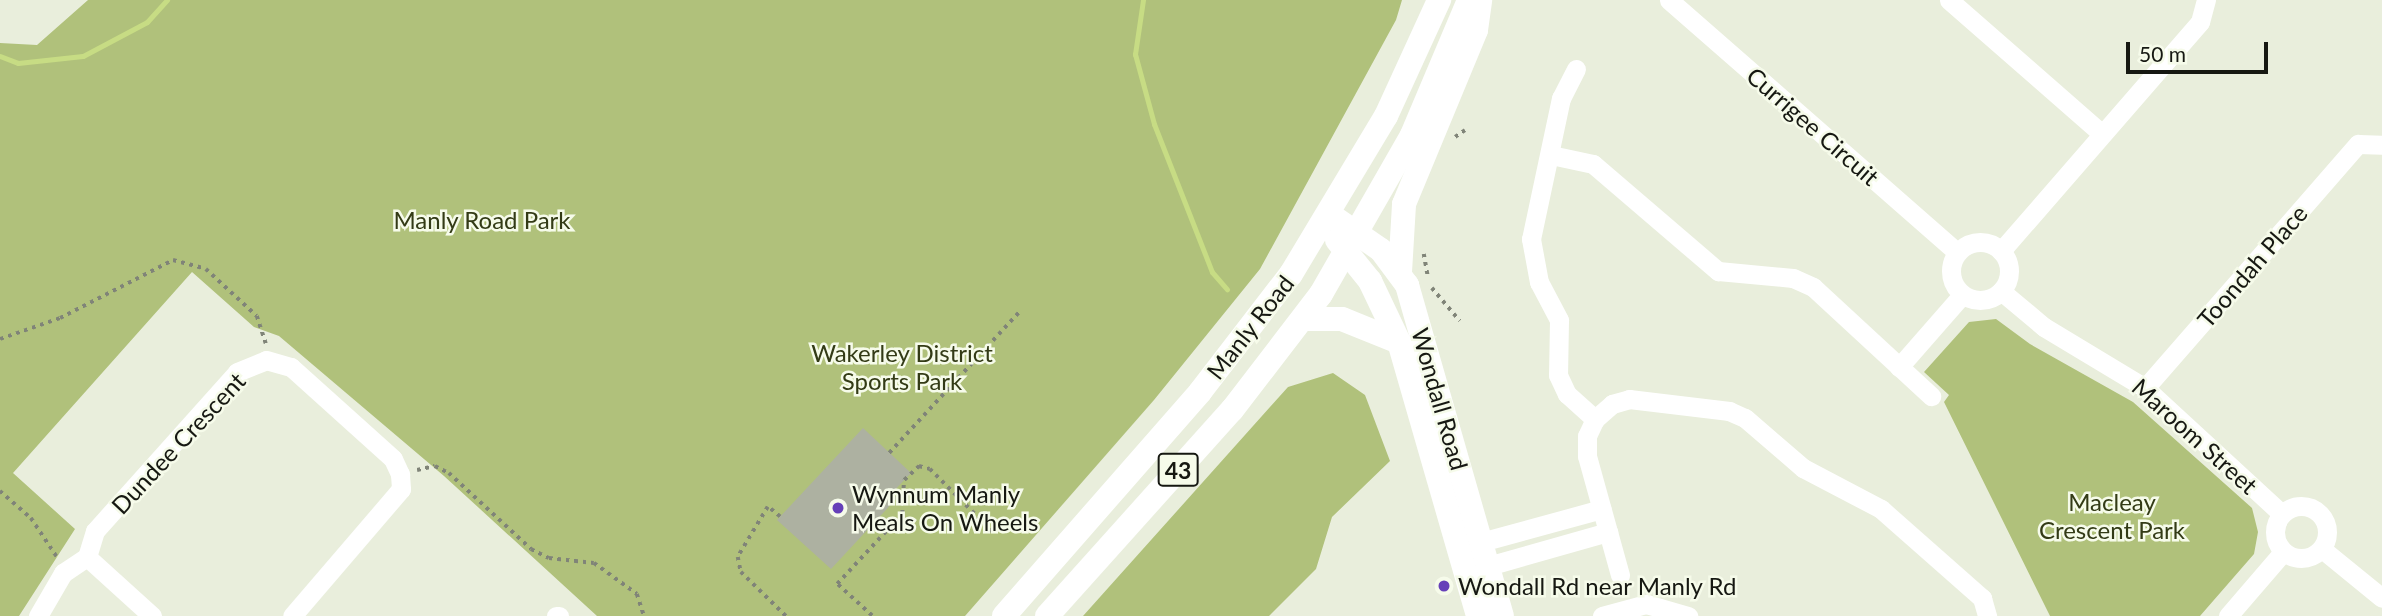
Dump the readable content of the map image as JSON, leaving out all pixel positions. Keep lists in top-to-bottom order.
{
  "streets": {
    "main road": ["Manly Road", "Wondall Road", "43"],
    "street": [
      "Currigee Circuit",
      "Toondah Place",
      "Maroom Street",
      "Dundee Crescent"
    ]
  },
  "crossings": [
    ["Currigee Circuit", "Maroom Street"],
    ["Toondah Place", "Maroom Street"],
    ["Manly Road", "Wondall Road"]
  ],
  "parks": ["Manly Road Park", "Wakerley District Sports Park", "Macleay Crescent Park"],
  "places": ["Wynnum Manly Meals On Wheels", "Wondall Rd near Manly Rd"],
  "scale_bar": "50 m"
}
